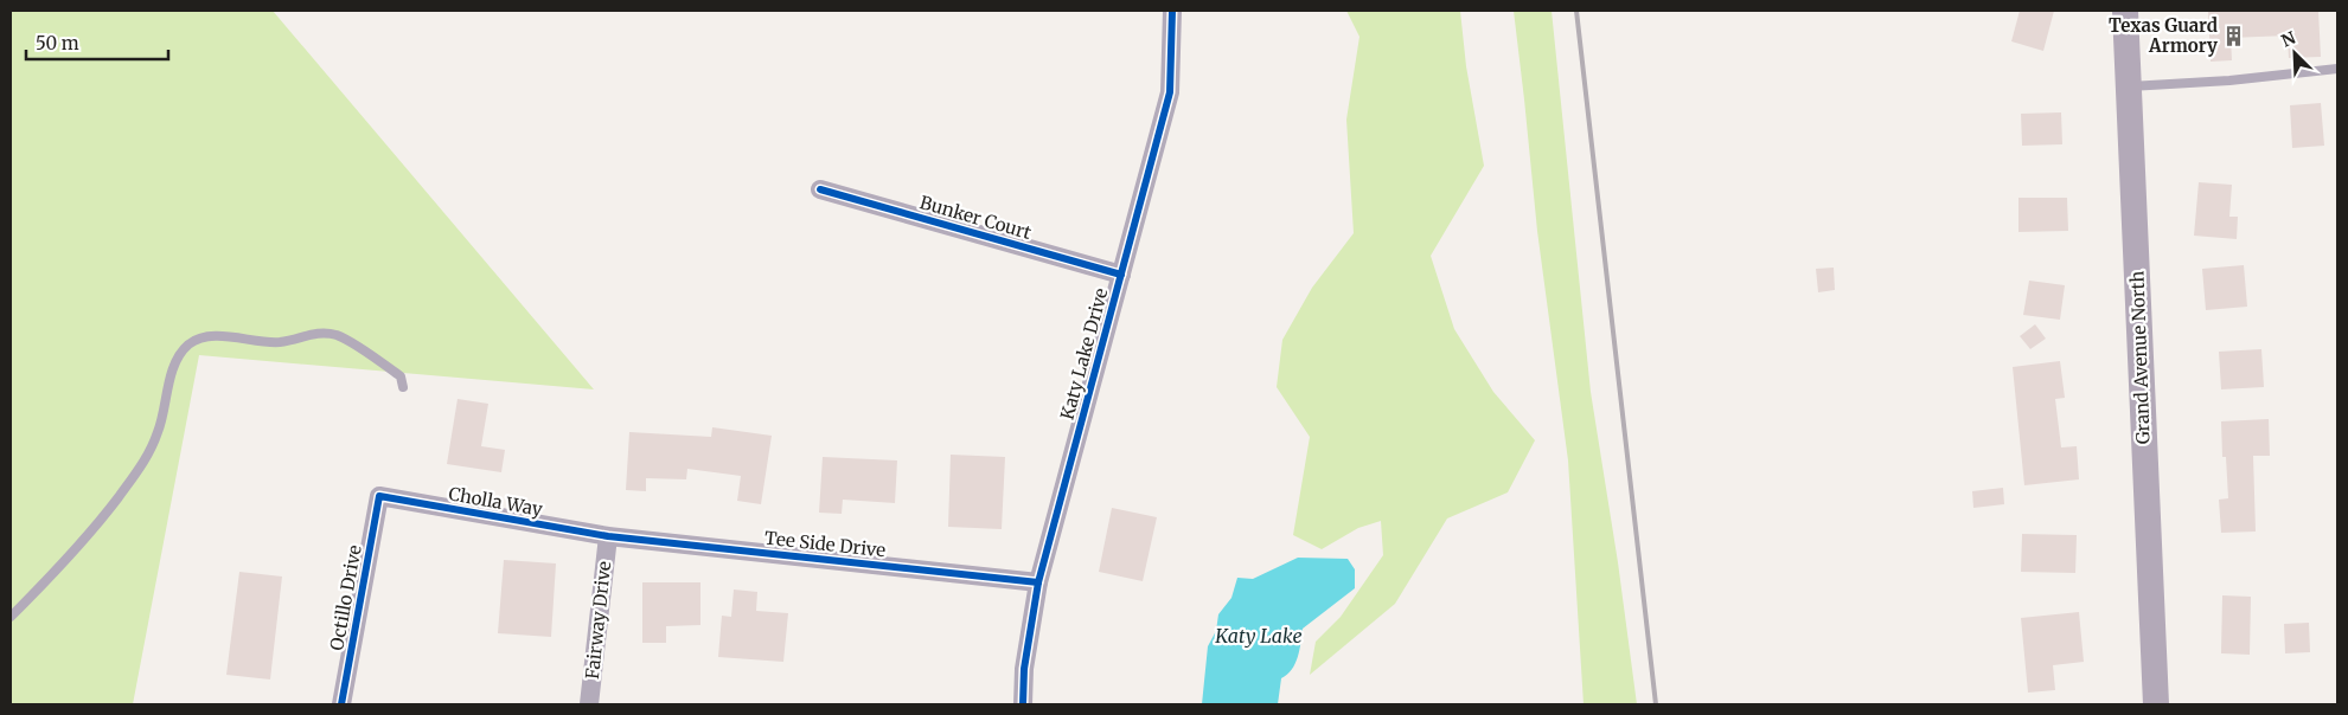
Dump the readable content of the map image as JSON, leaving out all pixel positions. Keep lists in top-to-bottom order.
{
  "streets": {
    "main road": ["Grand Avenue North"],
    "street": [
      "Bunker Court",
      "Katy Lake Drive",
      "Cholla Way",
      "Tee Side Drive",
      "Octillo Drive",
      "Fairway Drive"
    ]
  },
  "crossings": [
    ["Bunker Court", "Katy Lake Drive"],
    ["Katy Lake Drive", "Tee Side Drive"],
    ["Cholla Way", "Tee Side Drive"],
    ["Cholla Way", "Octillo Drive"],
    ["Cholla Way", "Fairway Drive"],
    ["Tee Side Drive", "Fairway Drive"]
  ],
  "water": ["Katy Lake"],
  "places": {
    "building": ["Texas Guard Armory"]
  },
  "scale_bar": "50 m",
  "north": "top left"
}
